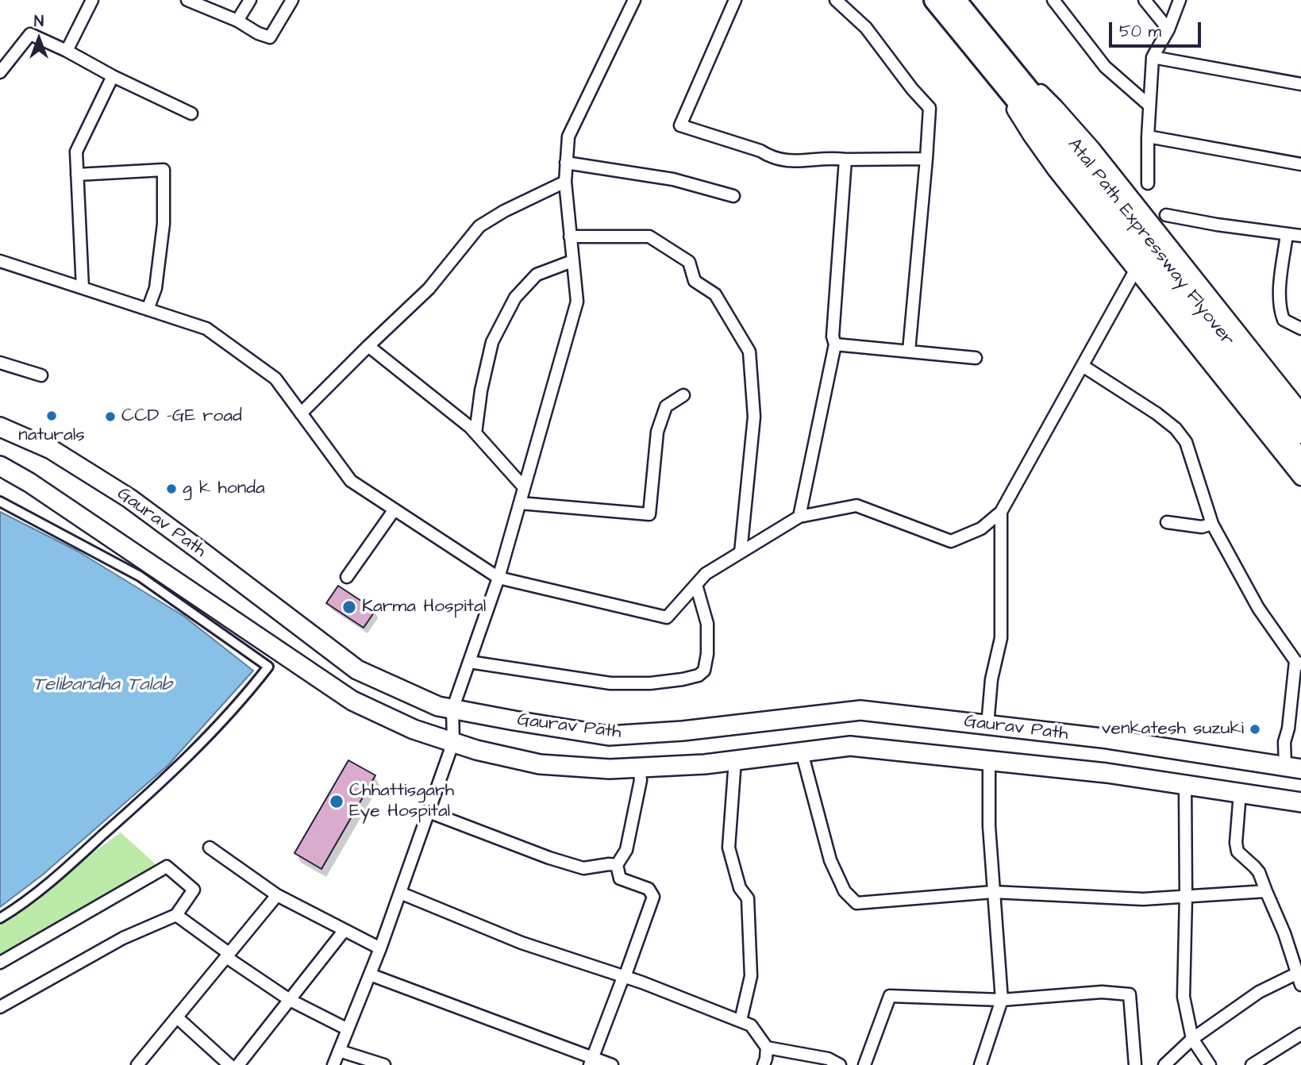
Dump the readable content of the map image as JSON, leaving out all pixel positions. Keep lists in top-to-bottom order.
{
  "streets": {
    "highway": ["Atal Path Expressway Flyover"],
    "main road": ["Gaurav Path"]
  },
  "water": ["Telibandha Talab"],
  "places": [
    "naturals",
    "CCD -GE road",
    "g k honda",
    "Karma Hospital",
    "venkatesh suzuki",
    "Chhattisgarh Eye Hospital"
  ],
  "scale_bar": "50 m",
  "north": "top"
}
